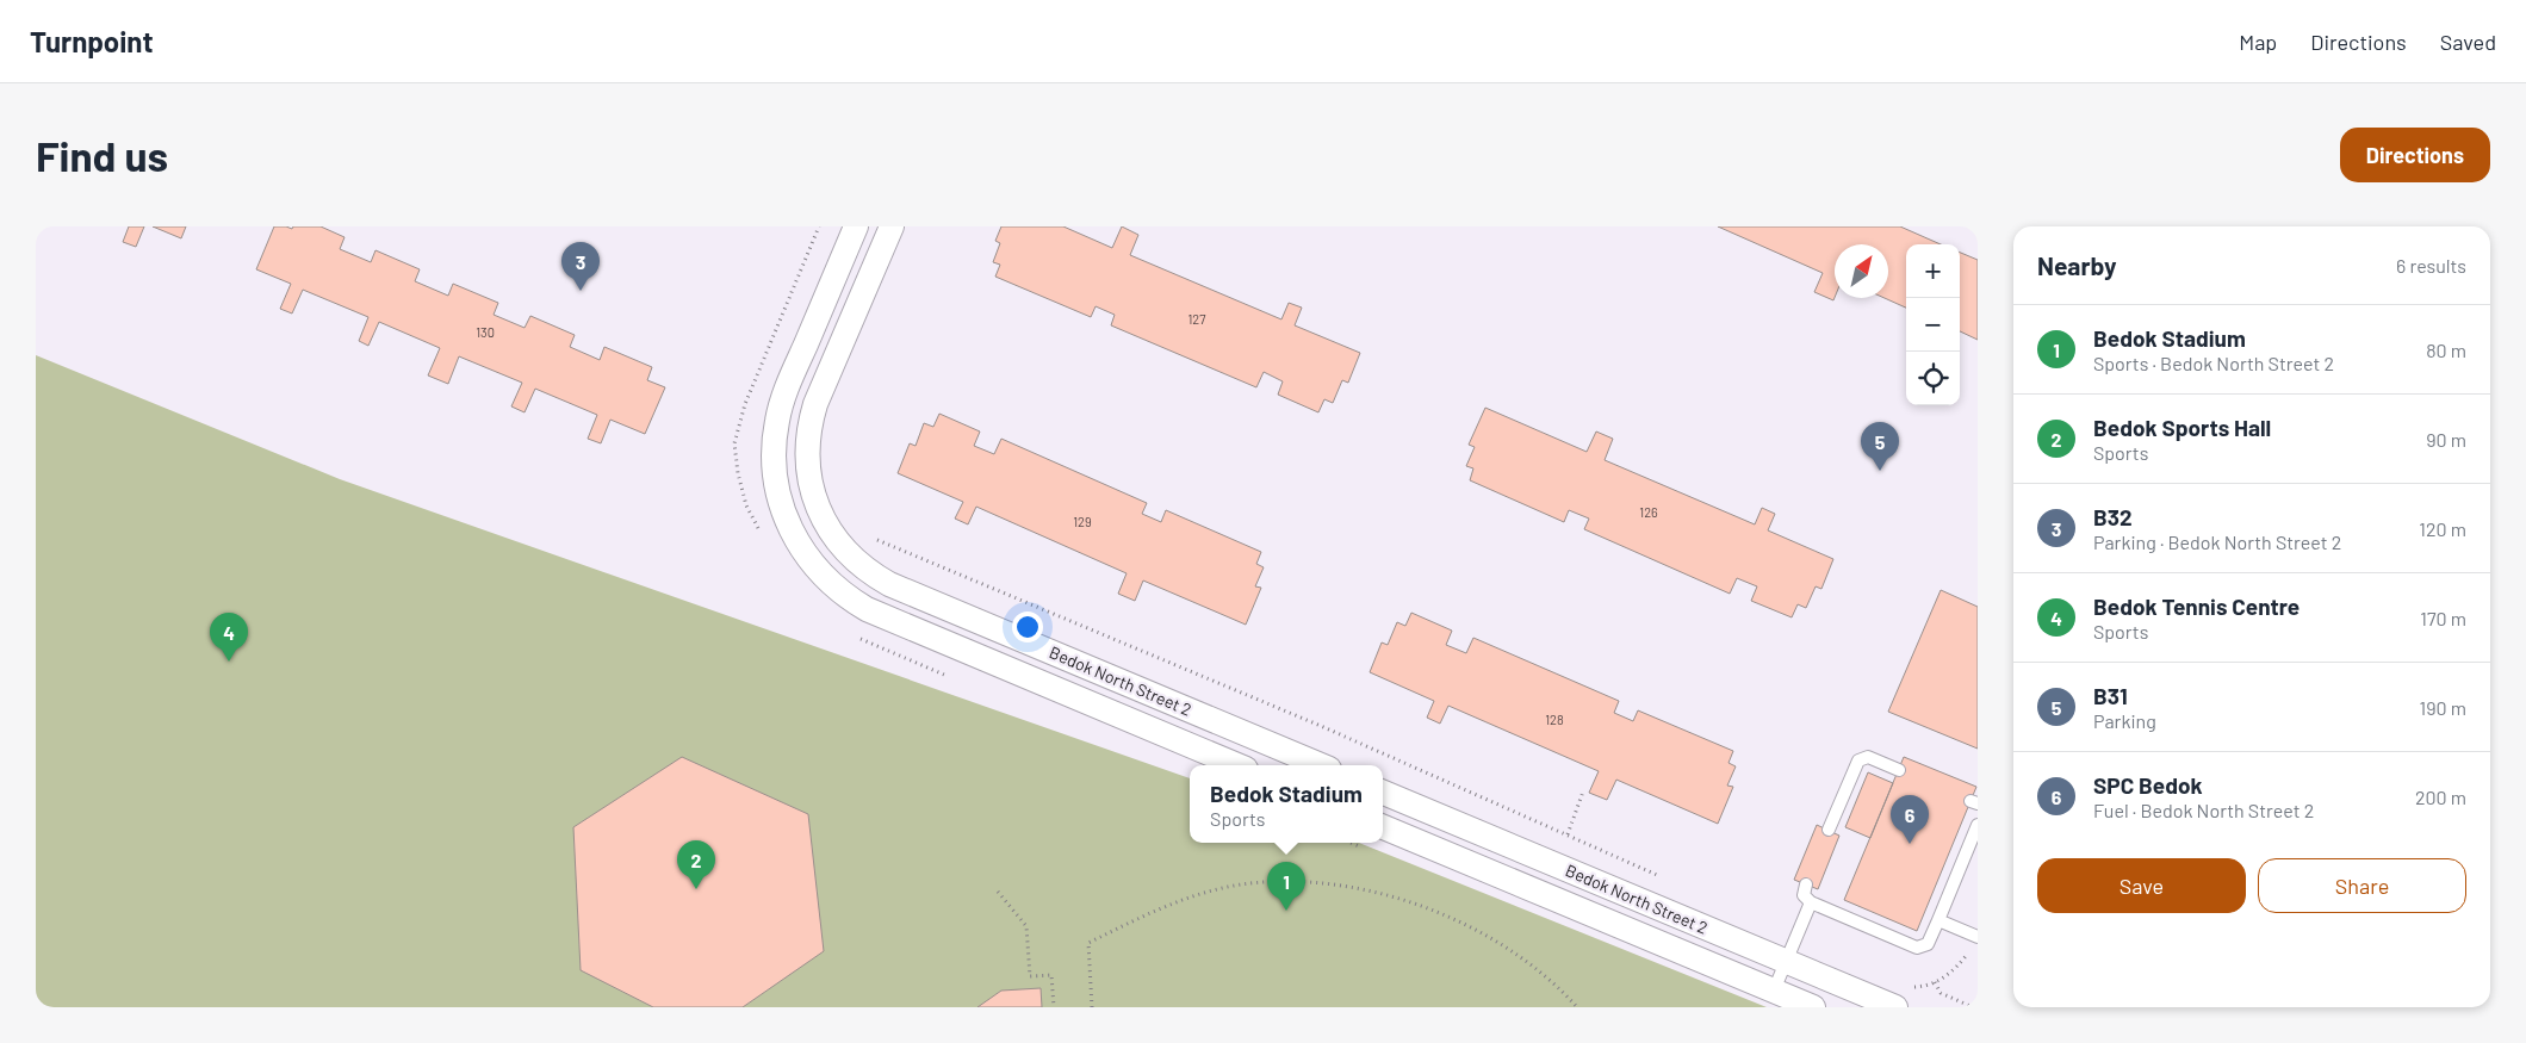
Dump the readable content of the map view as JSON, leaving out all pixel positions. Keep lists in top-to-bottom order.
{
  "streets": {
    "street": ["Bedok North Street 2"]
  },
  "house_numbers": [
    "127",
    "130",
    "126",
    "129",
    "128"
  ],
  "north": "top right",
  "page": {
    "header": "Turnpoint",
    "nav": ["Map", "Directions", "Saved"],
    "buttons": [
      "Directions",
      ["Save", "Share"]
    ],
    "title": "Find us",
    "heading": ["Nearby", "6 results"],
    "pins": [
      "3",
      "5",
      "4",
      "6",
      "2",
      "1"
    ],
    "map_buttons": ["+", "−"],
    "list": [
      {
        "mark": "1",
        "name": "Bedok Stadium",
        "note": "Sports · Bedok North Street 2",
        "value": "80 m"
      },
      {
        "mark": "2",
        "name": "Bedok Sports Hall",
        "note": "Sports",
        "value": "90 m"
      },
      {
        "mark": "3",
        "name": "B32",
        "note": "Parking · Bedok North Street 2",
        "value": "120 m"
      },
      {
        "mark": "4",
        "name": "Bedok Tennis Centre",
        "note": "Sports",
        "value": "170 m"
      },
      {
        "mark": "5",
        "name": "B31",
        "note": "Parking",
        "value": "190 m"
      },
      {
        "mark": "6",
        "name": "SPC Bedok",
        "note": "Fuel · Bedok North Street 2",
        "value": "200 m"
      }
    ],
    "popup": ["Bedok Stadium", "Sports"]
  }
}
